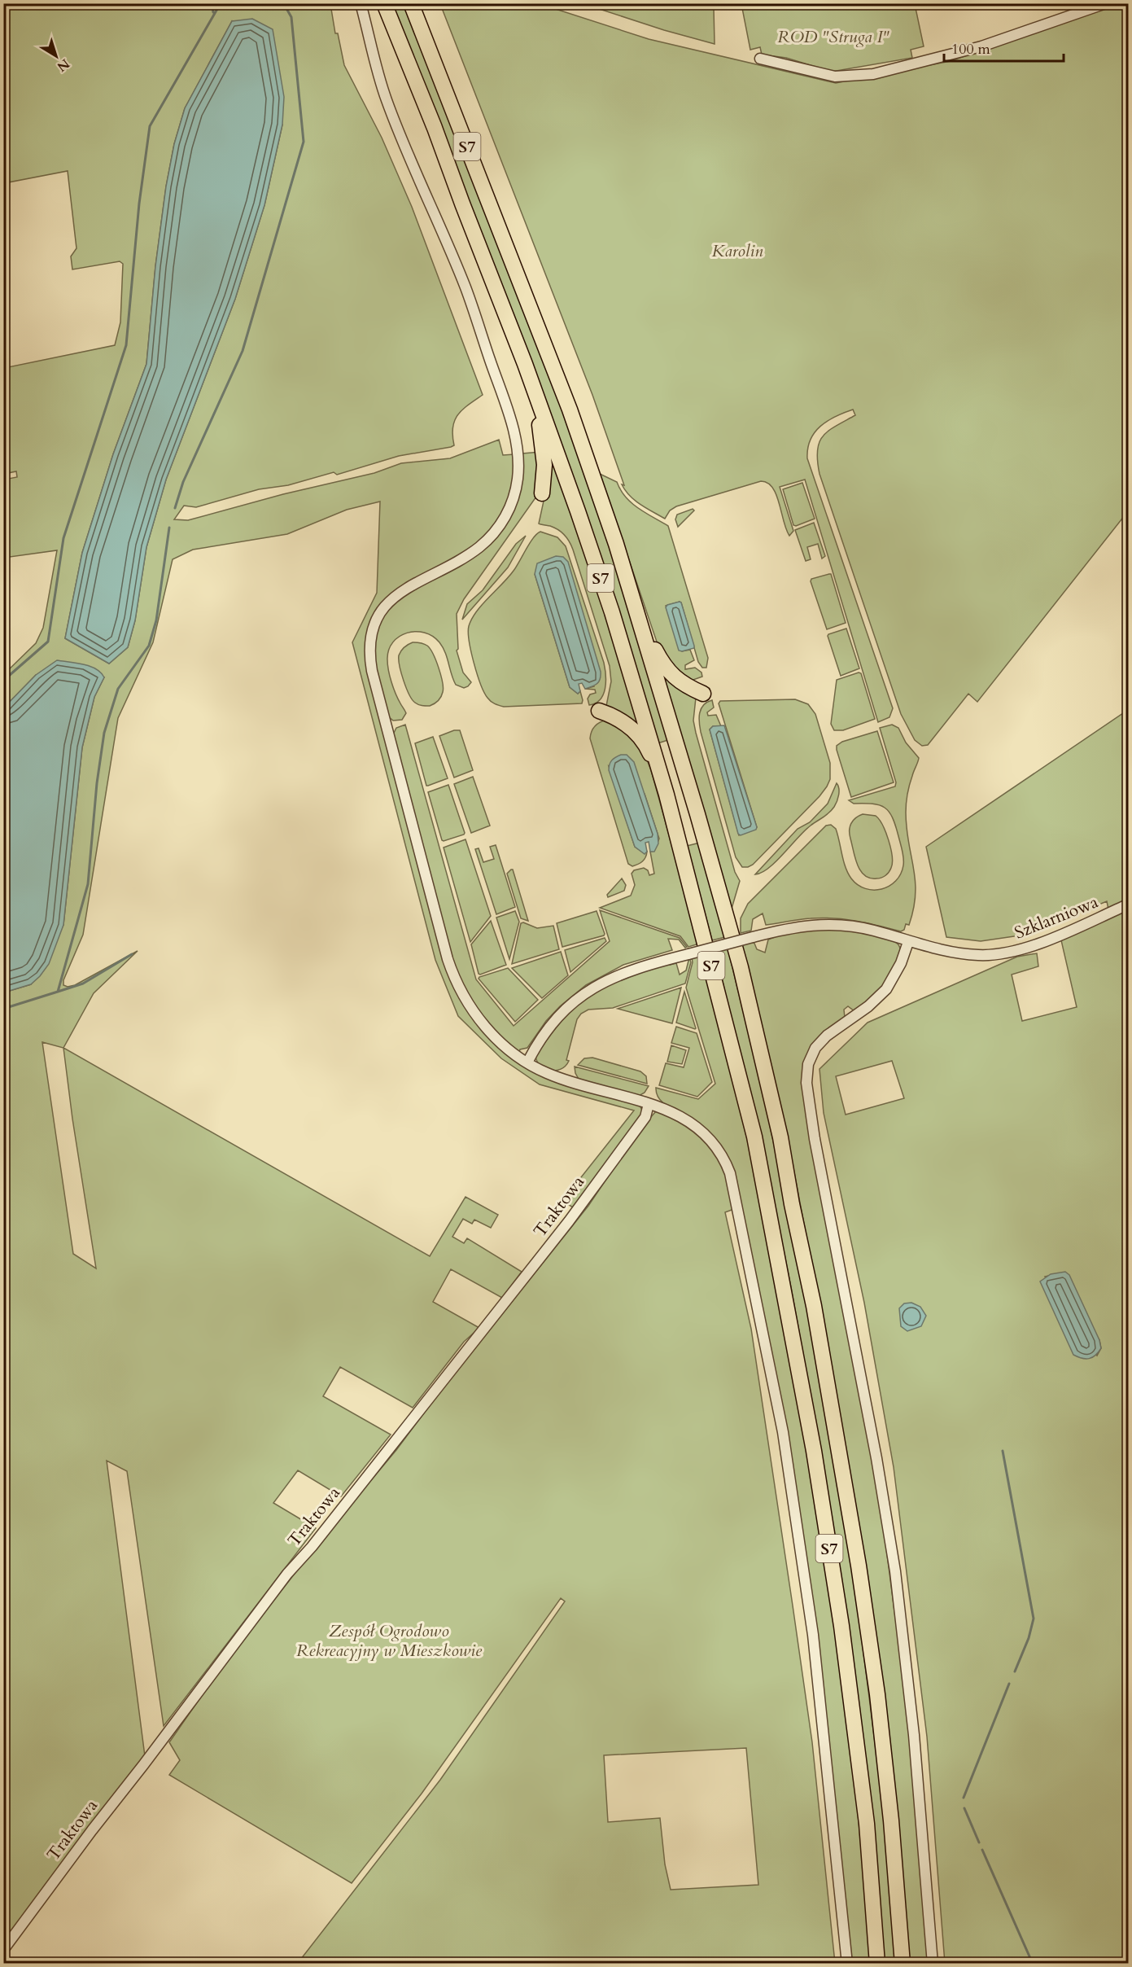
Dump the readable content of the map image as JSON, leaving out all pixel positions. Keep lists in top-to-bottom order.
{
  "streets": {
    "highway": ["S7"],
    "street": ["Szklarniowa", "Traktowa"]
  },
  "parks": ["ROD \"Struga I\"", "Karolin", "Zespół Ogrodowo Rekreacyjny w Mieszkowie"],
  "scale_bar": "100 m",
  "north": "bottom right"
}
